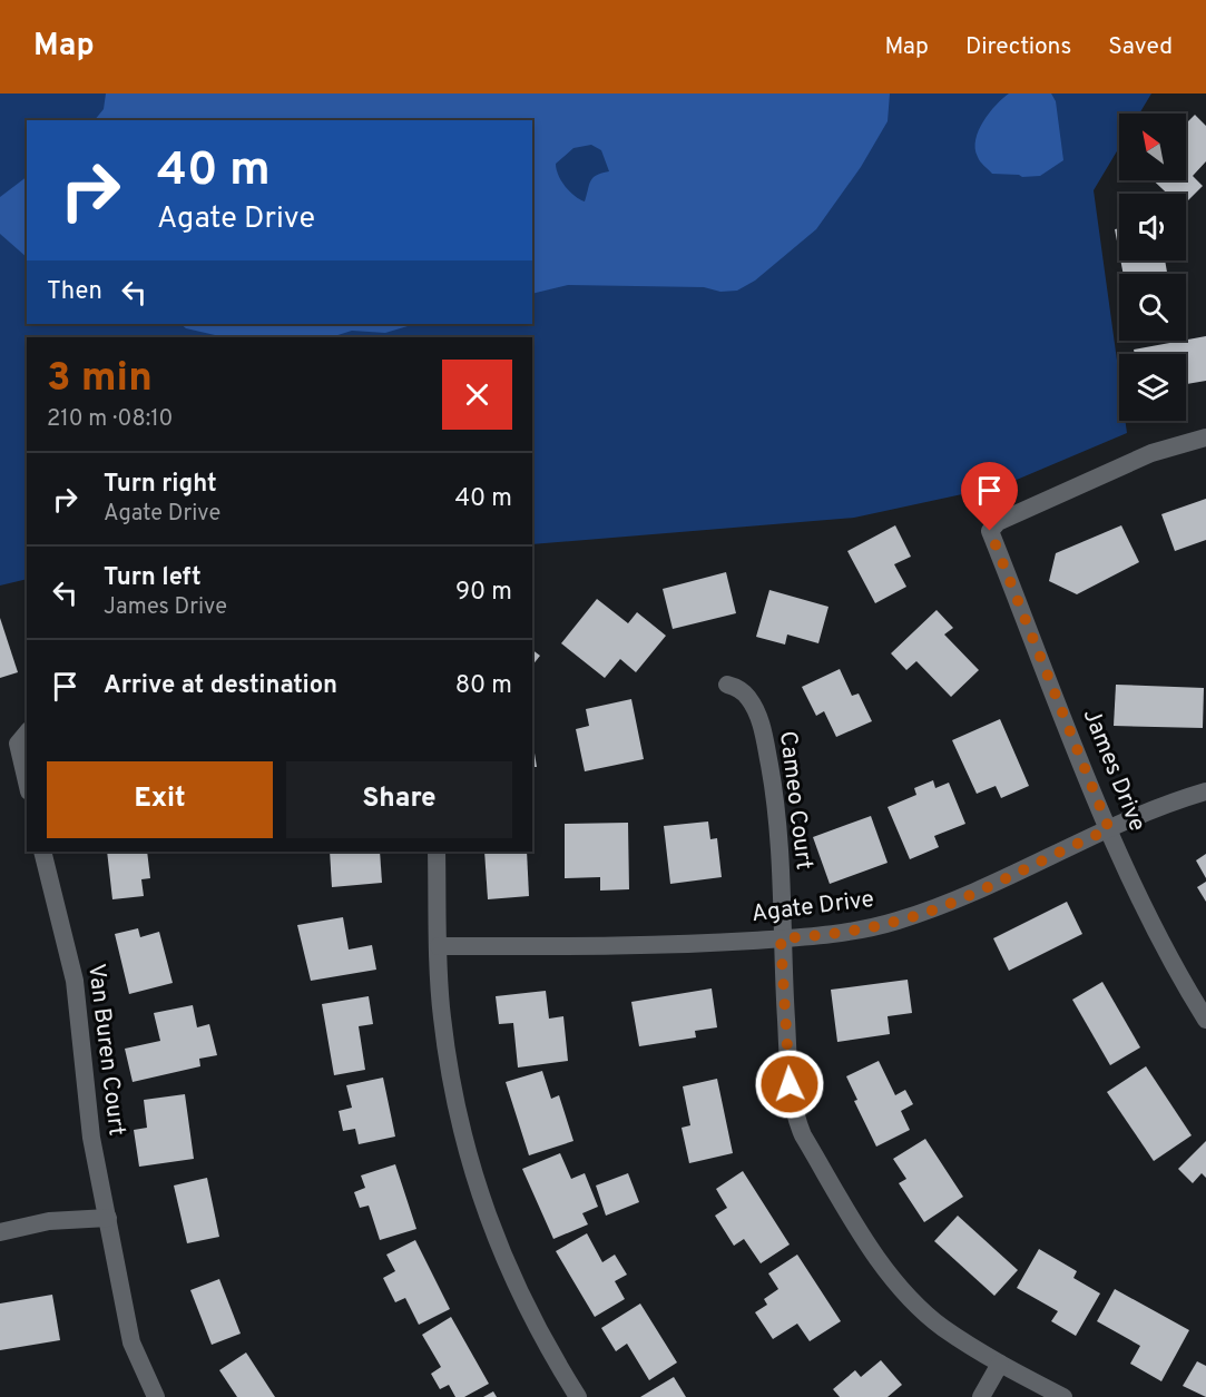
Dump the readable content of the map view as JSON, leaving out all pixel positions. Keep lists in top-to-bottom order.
{
  "streets": {
    "street": [
      "James Drive",
      "Cameo Court",
      "Agate Drive",
      "Van Buren Court"
    ]
  },
  "crossings": [
    ["James Drive", "Agate Drive"],
    ["Cameo Court", "Agate Drive"]
  ],
  "north": "top left",
  "page": {
    "header": "Map",
    "nav": ["Map", "Directions", "Saved"],
    "turn": ["40 m", "Agate Drive"],
    "then": "Then",
    "heading": ["3 min", "210 m · 08:10"],
    "list": [
      {
        "name": "Turn right",
        "note": "Agate Drive",
        "value": "40 m"
      },
      {
        "name": "Turn left",
        "note": "James Drive",
        "value": "90 m"
      },
      {
        "name": "Arrive at destination",
        "value": "80 m"
      }
    ],
    "buttons": ["Exit", "Share"]
  }
}
